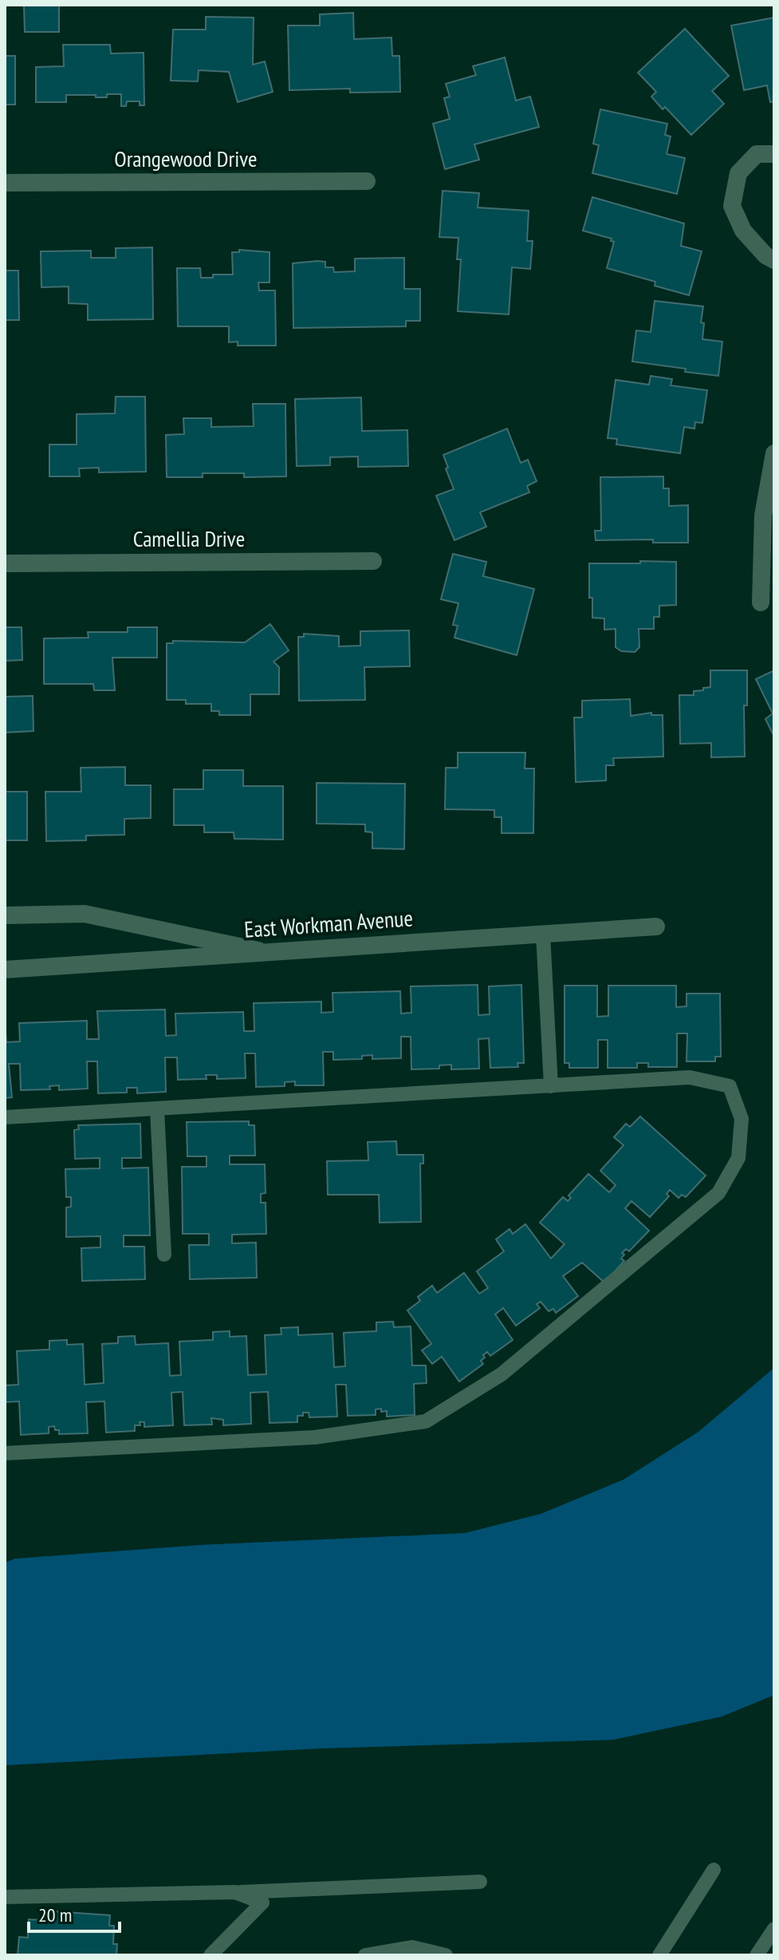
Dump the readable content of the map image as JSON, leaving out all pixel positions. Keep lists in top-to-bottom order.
{
  "streets": {
    "street": ["Orangewood Drive", "Camellia Drive", "East Workman Avenue"]
  },
  "scale_bar": "20 m"
}
